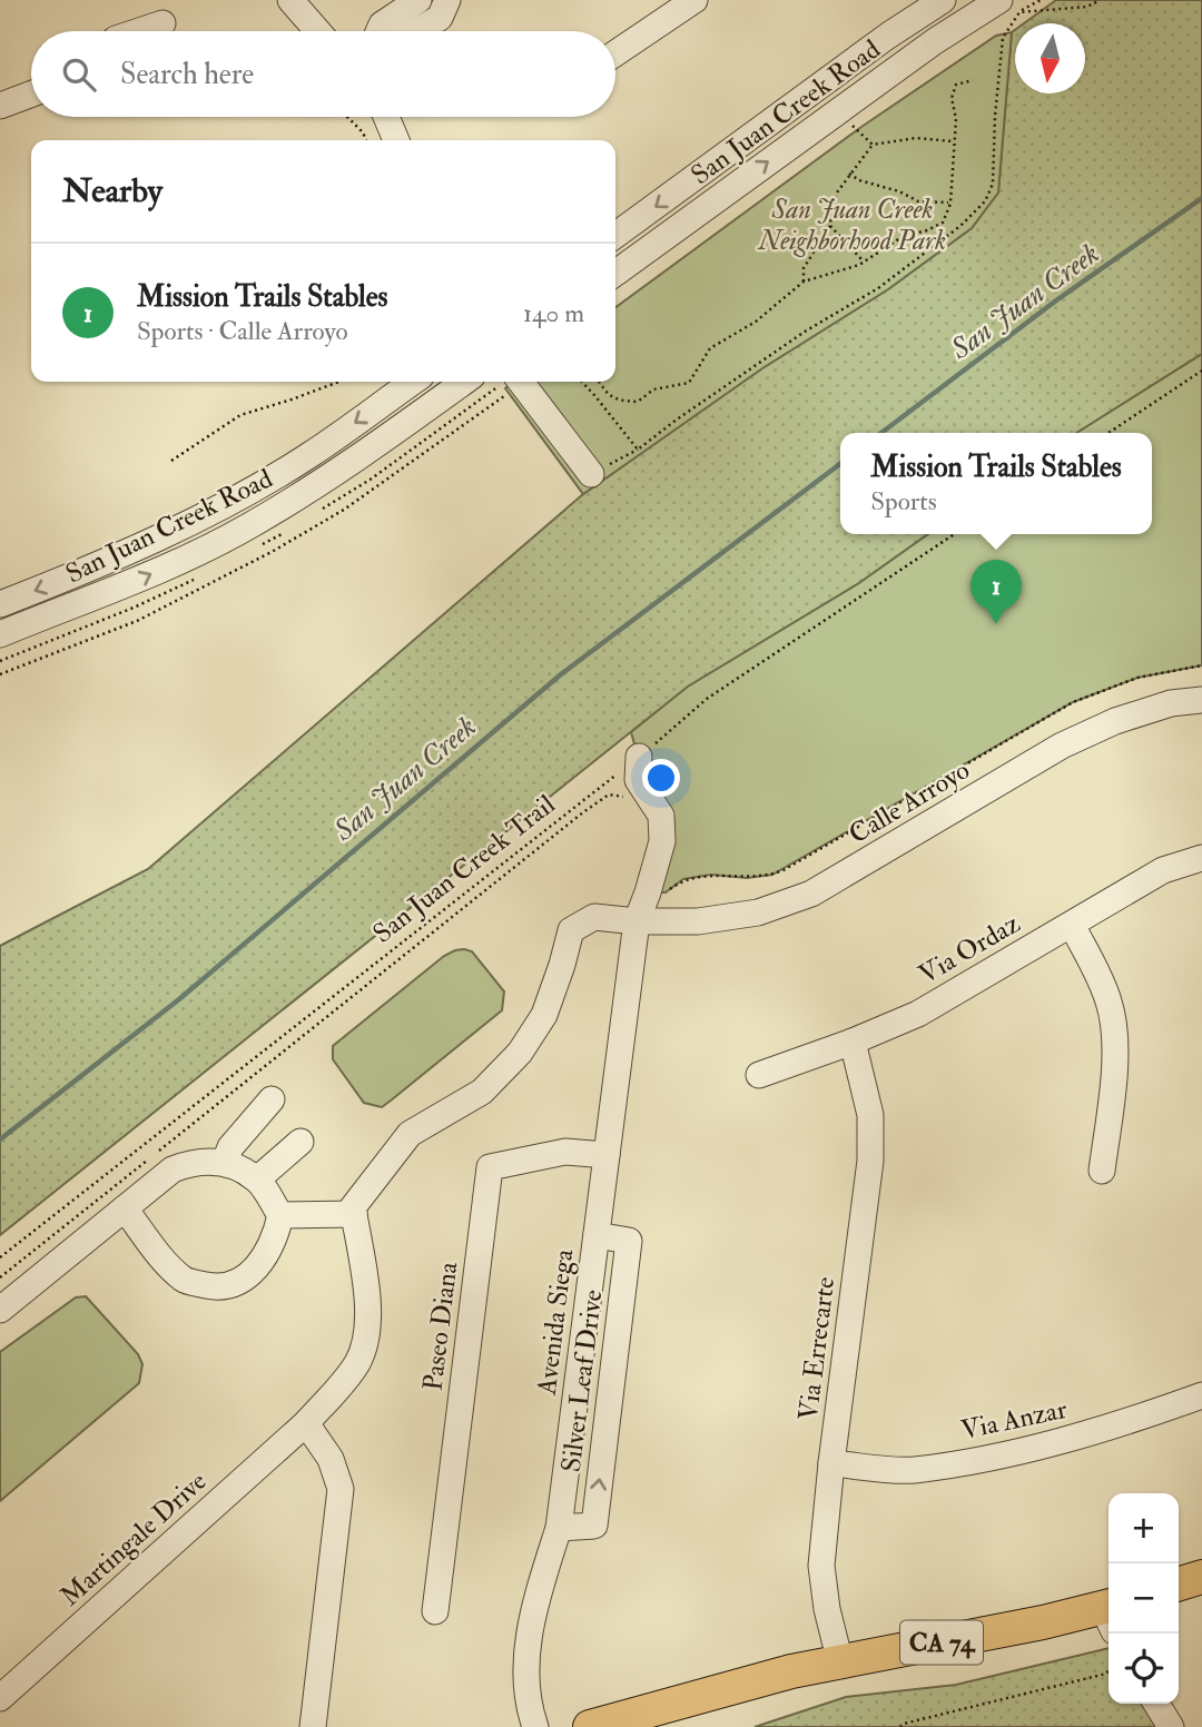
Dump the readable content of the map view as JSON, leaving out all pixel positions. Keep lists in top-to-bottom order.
{
  "streets": {
    "main road": ["CA 74"],
    "street": [
      "San Juan Creek Road",
      "Calle Arroyo",
      "Via Ordaz",
      "Avenida Siega",
      "Paseo Diana",
      "Via Errecarte",
      "Silver Leaf Drive",
      "Via Anzar",
      "Martingale Drive"
    ],
    "path": ["San Juan Creek Trail"]
  },
  "crossings": [
    ["Calle Arroyo", "Avenida Siega"],
    ["San Juan Creek Trail", "Avenida Siega"],
    ["Via Ordaz", "Via Errecarte"],
    ["Avenida Siega", "Paseo Diana"],
    ["Avenida Siega", "Silver Leaf Drive"],
    ["Via Errecarte", "Via Anzar"],
    ["Via Errecarte", "CA 74"]
  ],
  "one_way": ["Silver Leaf Drive"],
  "water": ["San Juan Creek"],
  "parks": ["San Juan Creek Neighborhood Park"],
  "north": "bottom",
  "page": {
    "search": "Search here",
    "heading": "Nearby",
    "list": [
      {
        "mark": "1",
        "name": "Mission Trails Stables",
        "note": "Sports · Calle Arroyo",
        "value": "140 m"
      }
    ],
    "popup": ["Mission Trails Stables", "Sports"],
    "pins": "1",
    "map_buttons": ["+", "−"]
  }
}
